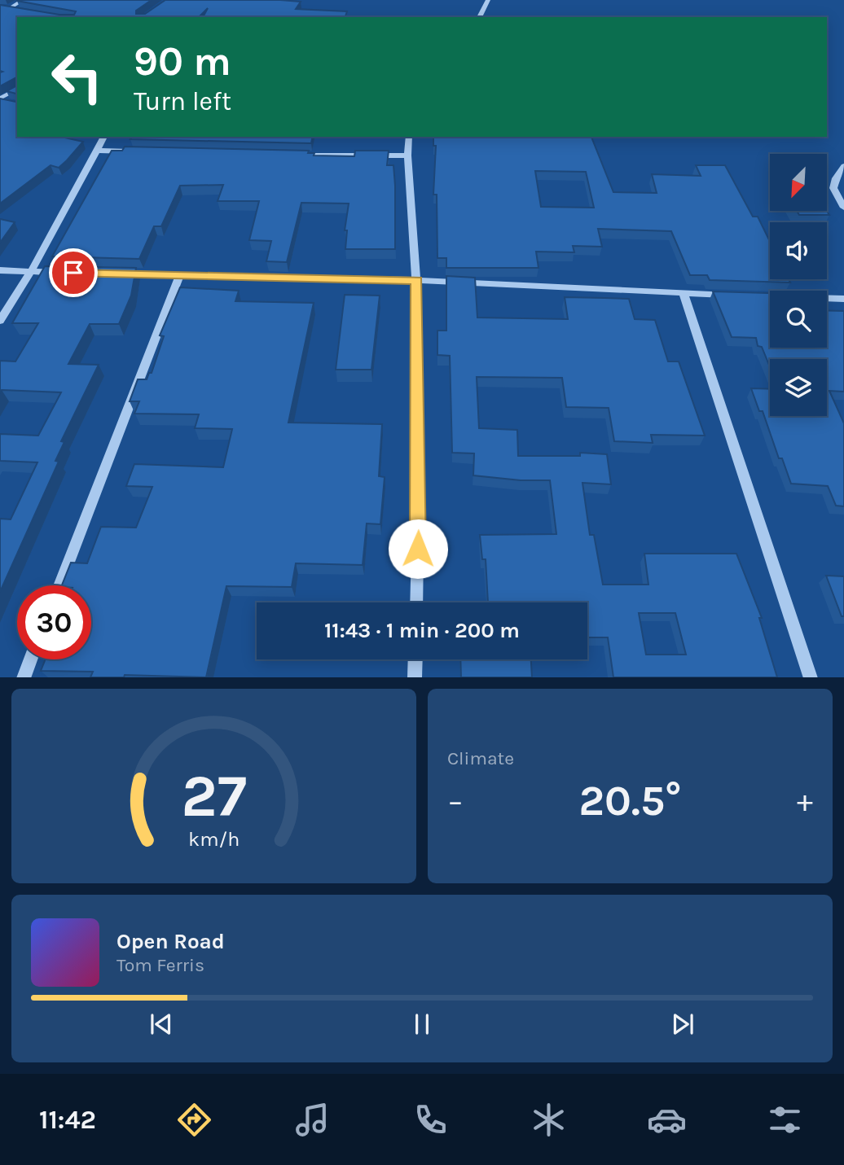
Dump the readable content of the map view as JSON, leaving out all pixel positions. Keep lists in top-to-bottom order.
{
  "north": "bottom left",
  "page": {
    "turn": ["90 m", "Turn left"],
    "limit": "30",
    "trip": "11:43 · 1 min · 200 m",
    "tile": "Climate",
    "heat": ["−", "20.5°", "+"],
    "song": ["Open Road", "Tom Ferris"],
    "tabs": "11:42",
    "gauge": ["27", "km/h"]
  }
}
